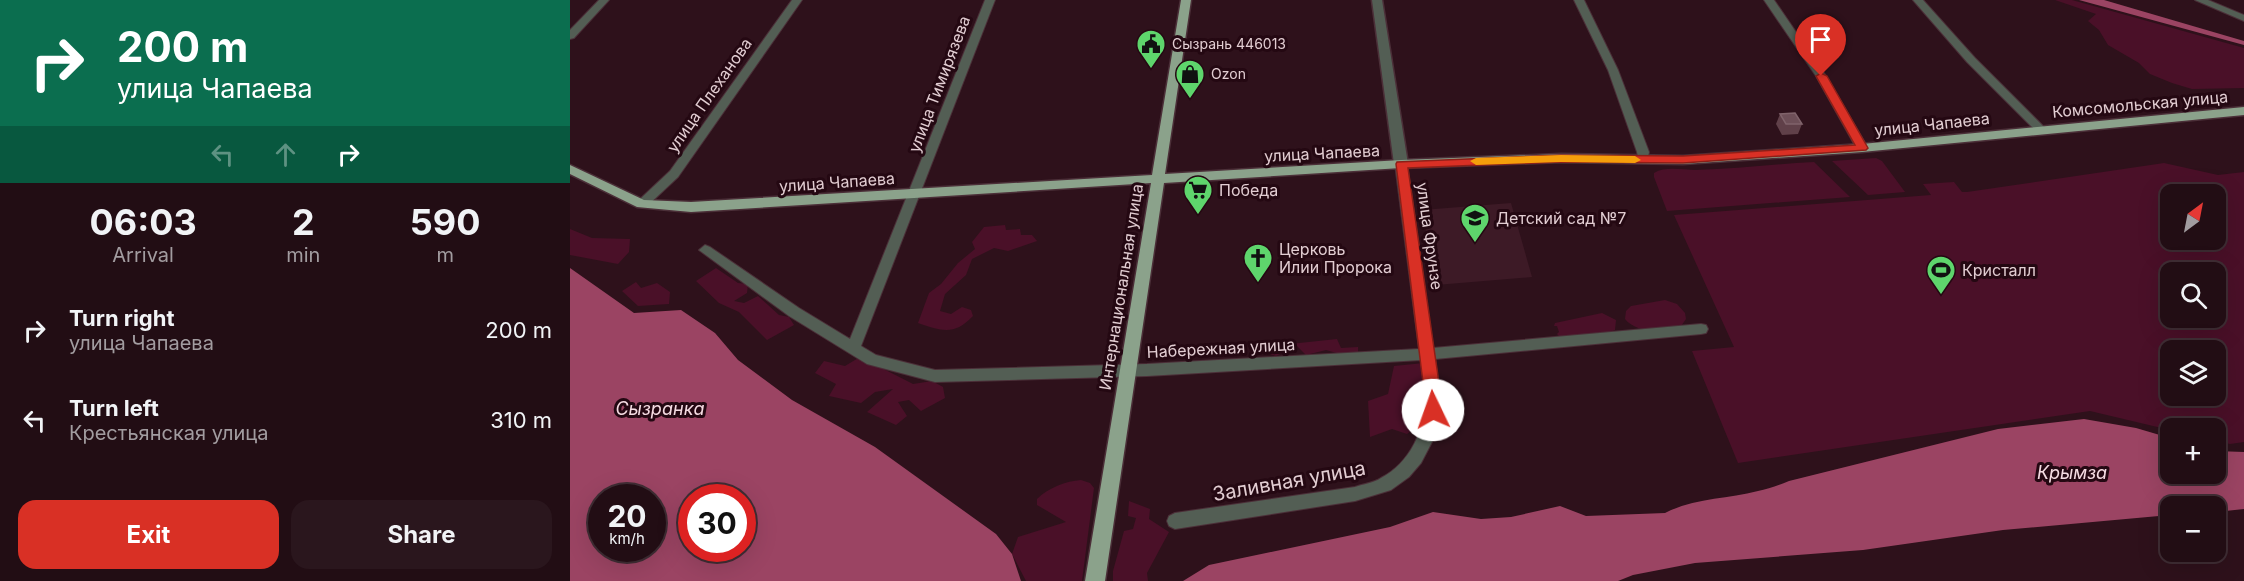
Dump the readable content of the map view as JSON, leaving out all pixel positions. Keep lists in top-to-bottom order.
{
  "streets": {
    "main road": ["Комсомольская улица", "улица Чапаева", "Интернациональная улица"],
    "street": [
      "улица Тимирязева",
      "улица Плеханова",
      "улица Фрунзе",
      "Набережная улица",
      "Заливная улица"
    ]
  },
  "crossings": [
    ["улица Тимирязева", "улица Чапаева"],
    ["улица Тимирязева", "Набережная улица"],
    ["улица Плеханова", "улица Чапаева"],
    ["Комсомольская улица", "улица Чапаева"],
    ["улица Чапаева", "улица Фрунзе"],
    ["улица Чапаева", "Интернациональная улица"],
    ["улица Фрунзе", "Набережная улица"],
    ["улица Фрунзе", "Заливная улица"],
    ["Интернациональная улица", "Набережная улица"]
  ],
  "water": ["Сызранка", "Крымза"],
  "places": {
    "public building": ["Сызрань 446013"],
    "shop": ["Ozon"],
    "supermarket": ["Победа"],
    "school or university": ["Детский сад №7"],
    "church": ["Церковь Илии Пророка"],
    "sports": ["Кристалл"]
  },
  "north": "top right",
  "page": {
    "turn": ["200 m", "улица Чапаева"],
    "eta": [
      "06:03",
      "Arrival",
      "2",
      "min",
      "590",
      "m"
    ],
    "map_buttons": ["+", "−"],
    "list": [
      {
        "name": "Turn right",
        "note": "улица Чапаева",
        "value": "200 m"
      },
      {
        "name": "Turn left",
        "note": "Крестьянская улица",
        "value": "310 m"
      }
    ],
    "speed": "20 km/h",
    "limit": "30",
    "buttons": ["Exit", "Share"]
  }
}
